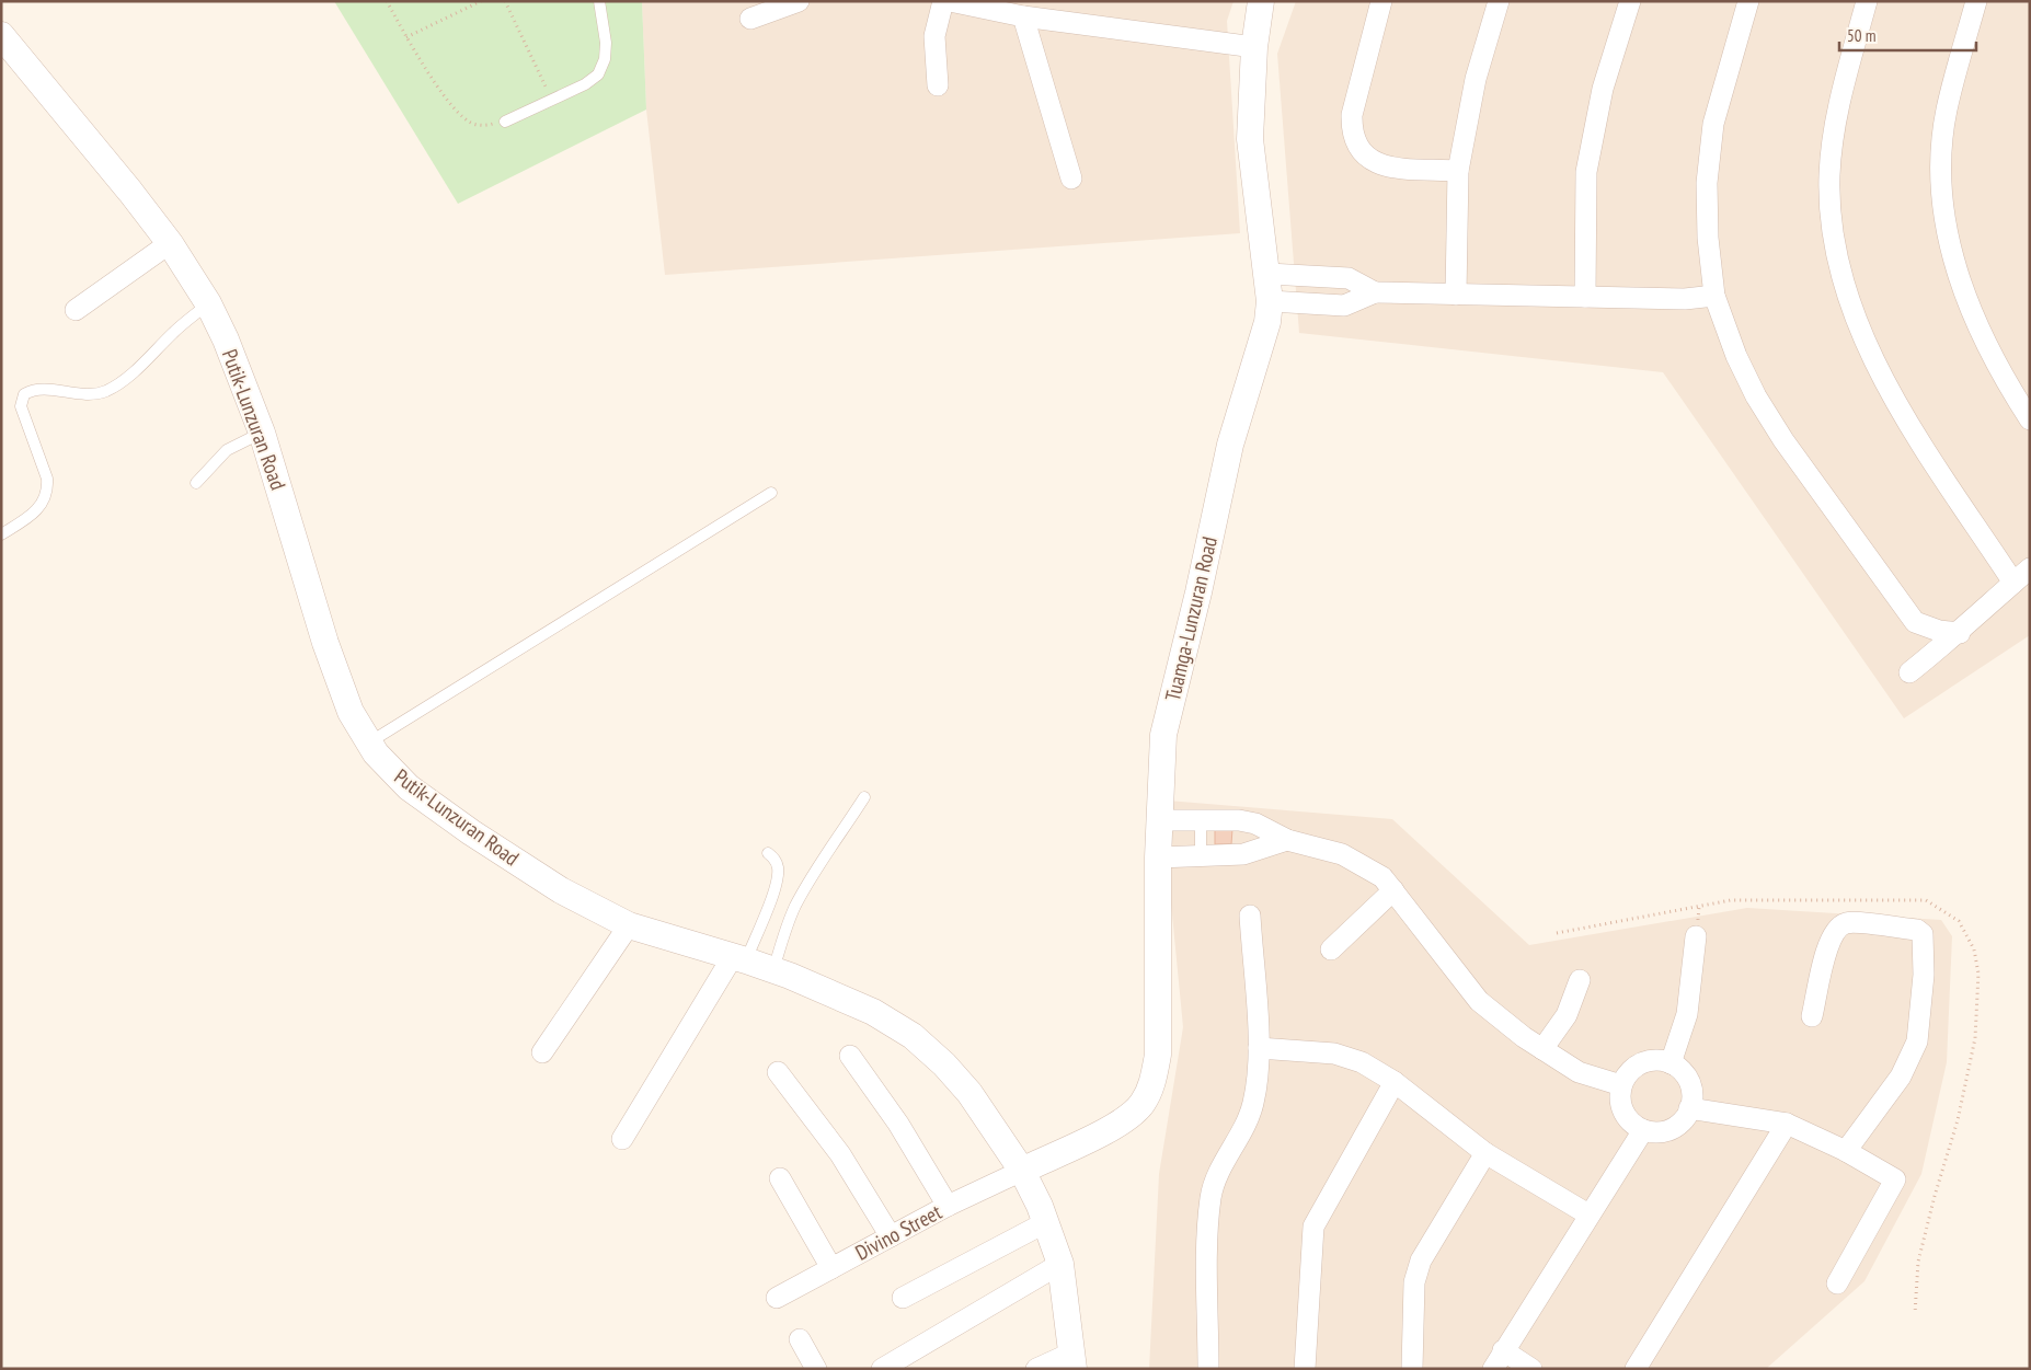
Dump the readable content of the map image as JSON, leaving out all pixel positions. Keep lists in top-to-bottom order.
{
  "streets": {
    "street": ["Putik-Lunzuran Road", "Tuamga-Lunzuran Road", "Divino Street"]
  },
  "crossings": [
    ["Putik-Lunzuran Road", "Tuamga-Lunzuran Road"],
    ["Putik-Lunzuran Road", "Divino Street"],
    ["Tuamga-Lunzuran Road", "Divino Street"]
  ],
  "scale_bar": "50 m"
}
